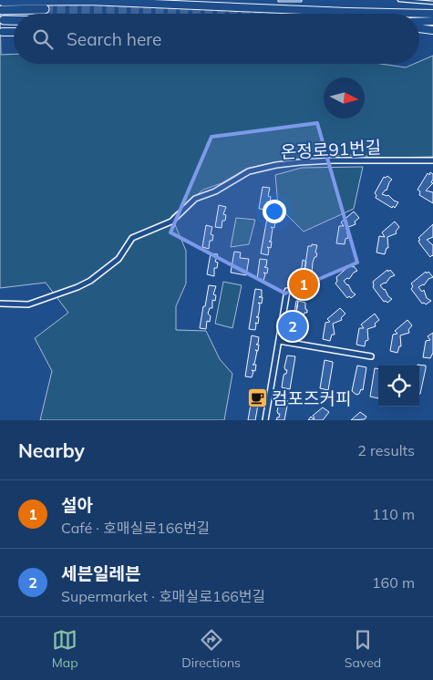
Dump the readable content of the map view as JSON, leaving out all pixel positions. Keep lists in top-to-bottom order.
{
  "streets": {
    "street": ["온정로91번길"]
  },
  "places": {
    "cafe": ["컴포즈커피"]
  },
  "north": "right",
  "page": {
    "search": "Search here",
    "pins": ["1", "2"],
    "heading": ["Nearby", "2 results"],
    "list": [
      {
        "mark": "1",
        "name": "설아",
        "note": "Café · 호매실로166번길",
        "value": "110 m"
      },
      {
        "mark": "2",
        "name": "세븐일레븐",
        "note": "Supermarket · 호매실로166번길",
        "value": "160 m"
      }
    ],
    "nav": ["Map", "Directions", "Saved"]
  }
}
